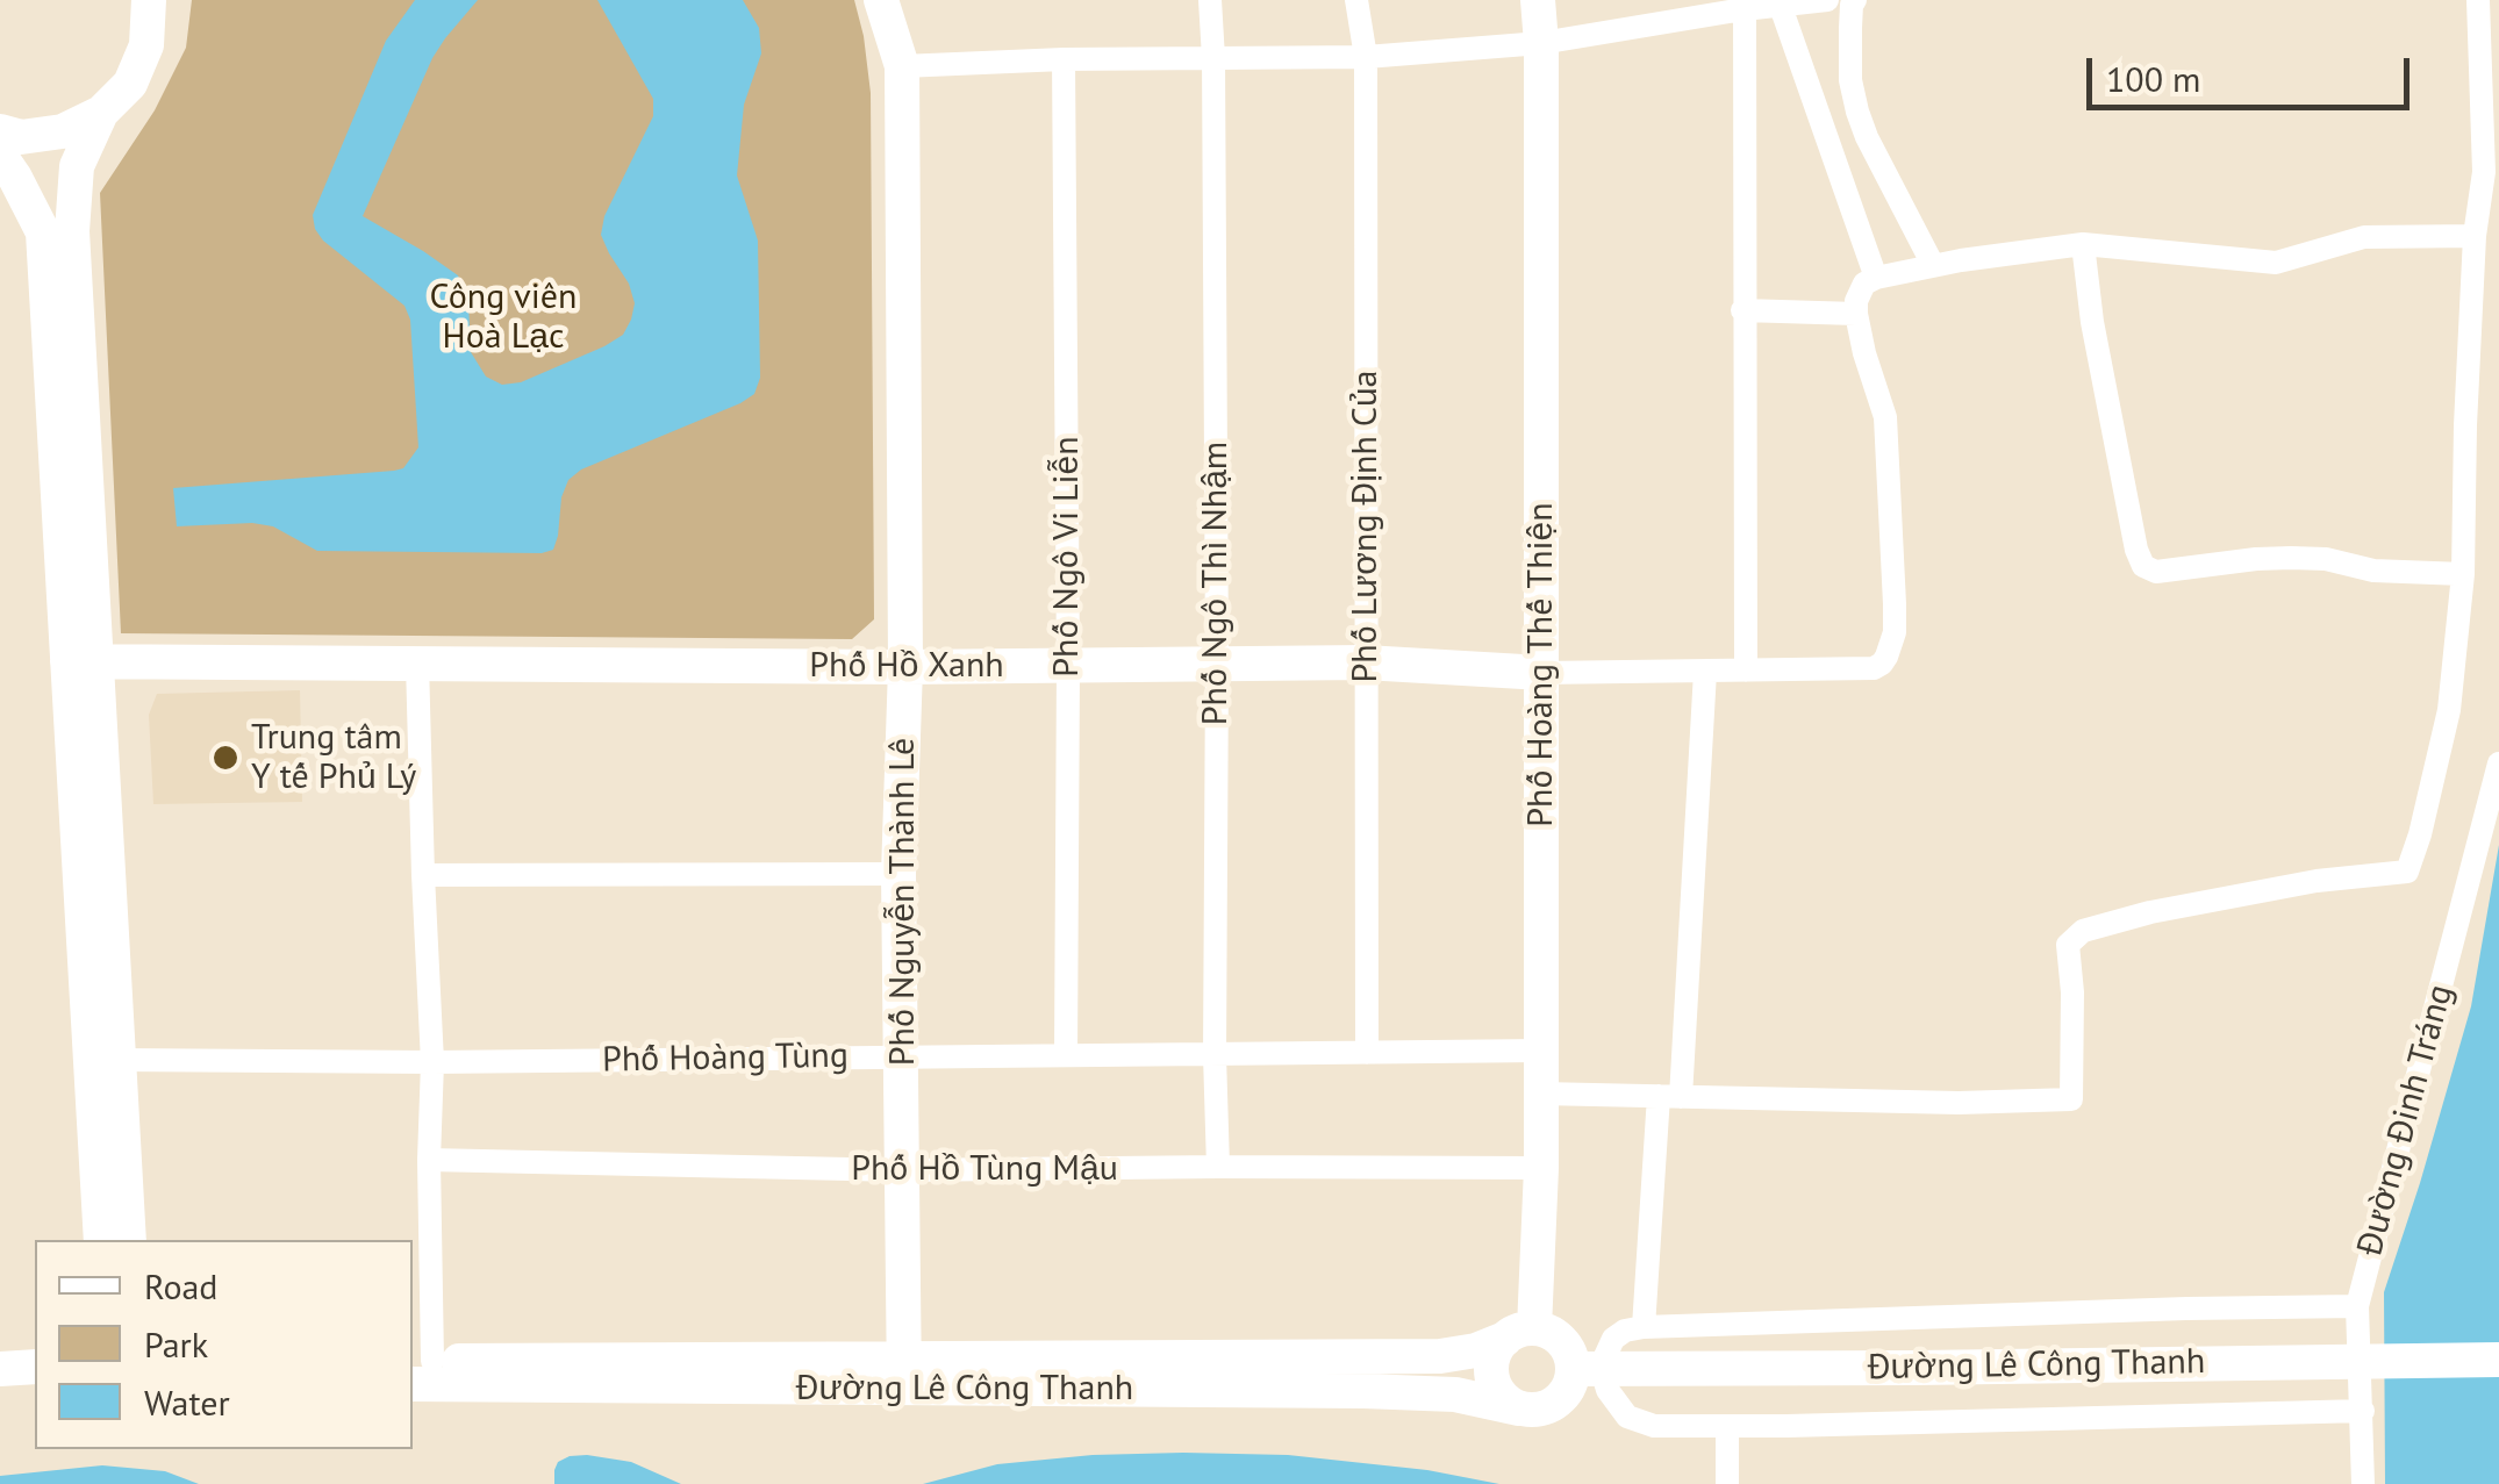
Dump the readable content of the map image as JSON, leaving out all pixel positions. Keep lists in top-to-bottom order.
{
  "streets": {
    "street": [
      "Phố Lương Định Của",
      "Phố Ngô Vi Liễn",
      "Phố Ngô Thì Nhậm",
      "Phố Hoàng Thế Thiện",
      "Phố Hồ Xanh",
      "Phố Nguyễn Thành Lê",
      "Phố Hoàng Tùng",
      "Đường Đinh Tráng",
      "Phố Hồ Tùng Mậu",
      "Đường Lê Công Thanh"
    ]
  },
  "crossings": [
    ["Phố Lương Định Của", "Phố Hồ Xanh"],
    ["Phố Lương Định Của", "Phố Hoàng Tùng"],
    ["Phố Ngô Vi Liễn", "Phố Hồ Xanh"],
    ["Phố Ngô Vi Liễn", "Phố Hoàng Tùng"],
    ["Phố Ngô Thì Nhậm", "Phố Hồ Xanh"],
    ["Phố Ngô Thì Nhậm", "Phố Hoàng Tùng"],
    ["Phố Ngô Thì Nhậm", "Phố Hồ Tùng Mậu"],
    ["Phố Hoàng Thế Thiện", "Phố Hồ Xanh"],
    ["Phố Hoàng Thế Thiện", "Phố Hoàng Tùng"],
    ["Phố Hoàng Thế Thiện", "Phố Hồ Tùng Mậu"],
    ["Phố Hoàng Thế Thiện", "Đường Lê Công Thanh"],
    ["Phố Hồ Xanh", "Phố Nguyễn Thành Lê"],
    ["Phố Nguyễn Thành Lê", "Phố Hoàng Tùng"],
    ["Phố Nguyễn Thành Lê", "Phố Hồ Tùng Mậu"],
    ["Phố Nguyễn Thành Lê", "Đường Lê Công Thanh"]
  ],
  "parks": ["Công viên Hoà Lạc"],
  "places": ["Trung tâm Y tế Phủ Lý"],
  "legend": ["Road", "Park", "Water"],
  "scale_bar": "100 m"
}
